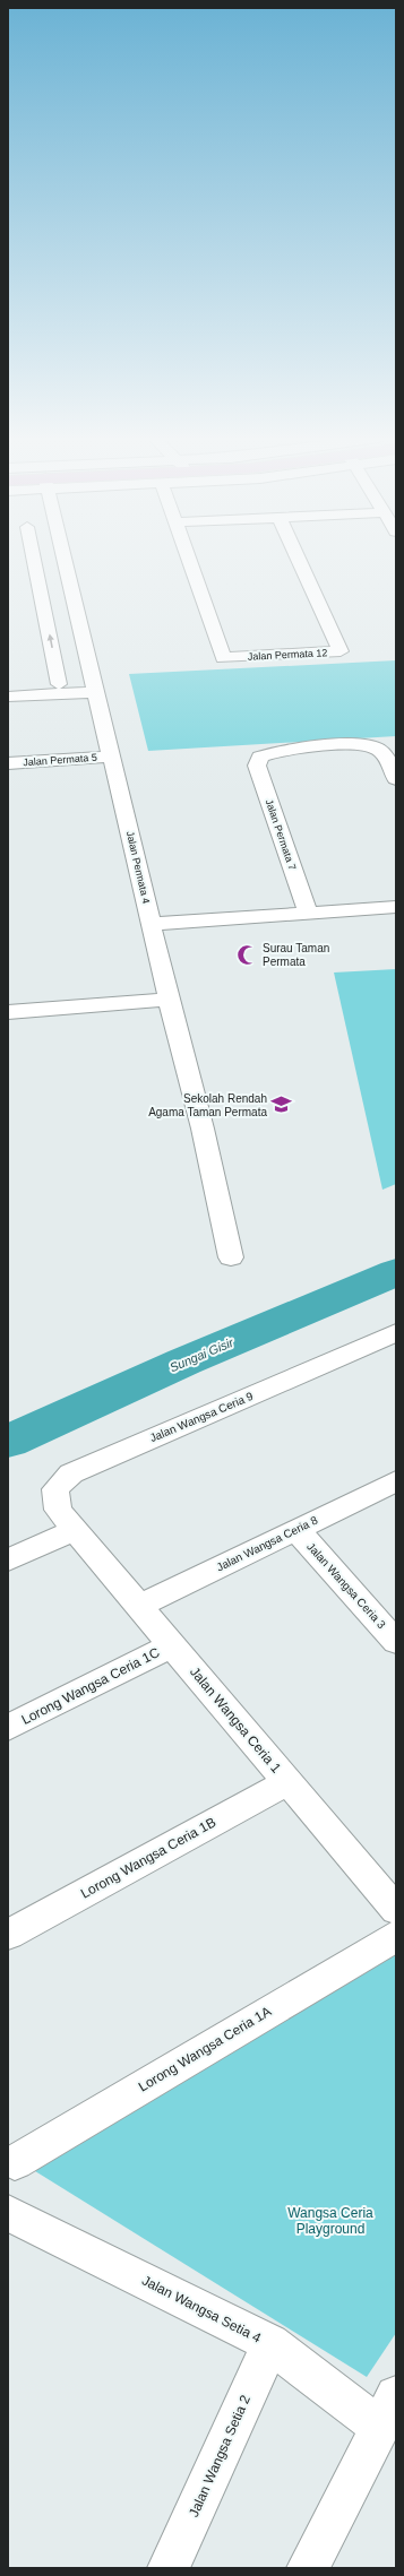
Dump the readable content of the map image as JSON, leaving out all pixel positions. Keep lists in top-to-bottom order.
{
  "streets": {
    "street": [
      "Jalan Permata 12",
      "Jalan Permata 5",
      "Jalan Permata 7",
      "Jalan Permata 4",
      "Jalan Wangsa Ceria 9",
      "Jalan Wangsa Ceria 8",
      "Jalan Wangsa Ceria 3",
      "Lorong Wangsa Ceria 1C",
      "Jalan Wangsa Ceria 1",
      "Lorong Wangsa Ceria 1B",
      "Lorong Wangsa Ceria 1A",
      "Jalan Wangsa Setia 4",
      "Jalan Wangsa Setia 2"
    ]
  },
  "crossings": [
    ["Jalan Permata 5", "Jalan Permata 4"],
    ["Jalan Wangsa Ceria 9", "Jalan Wangsa Ceria 1"],
    ["Jalan Wangsa Ceria 8", "Jalan Wangsa Ceria 3"],
    ["Jalan Wangsa Ceria 8", "Jalan Wangsa Ceria 1"],
    ["Lorong Wangsa Ceria 1C", "Jalan Wangsa Ceria 1"],
    ["Jalan Wangsa Ceria 1", "Lorong Wangsa Ceria 1B"],
    ["Jalan Wangsa Setia 4", "Jalan Wangsa Setia 2"]
  ],
  "water": ["Sungai Gisir"],
  "parks": ["Wangsa Ceria Playground"],
  "places": {
    "mosque": ["Surau Taman Permata"],
    "school or university": ["Sekolah Rendah Agama Taman Permata"]
  }
}
